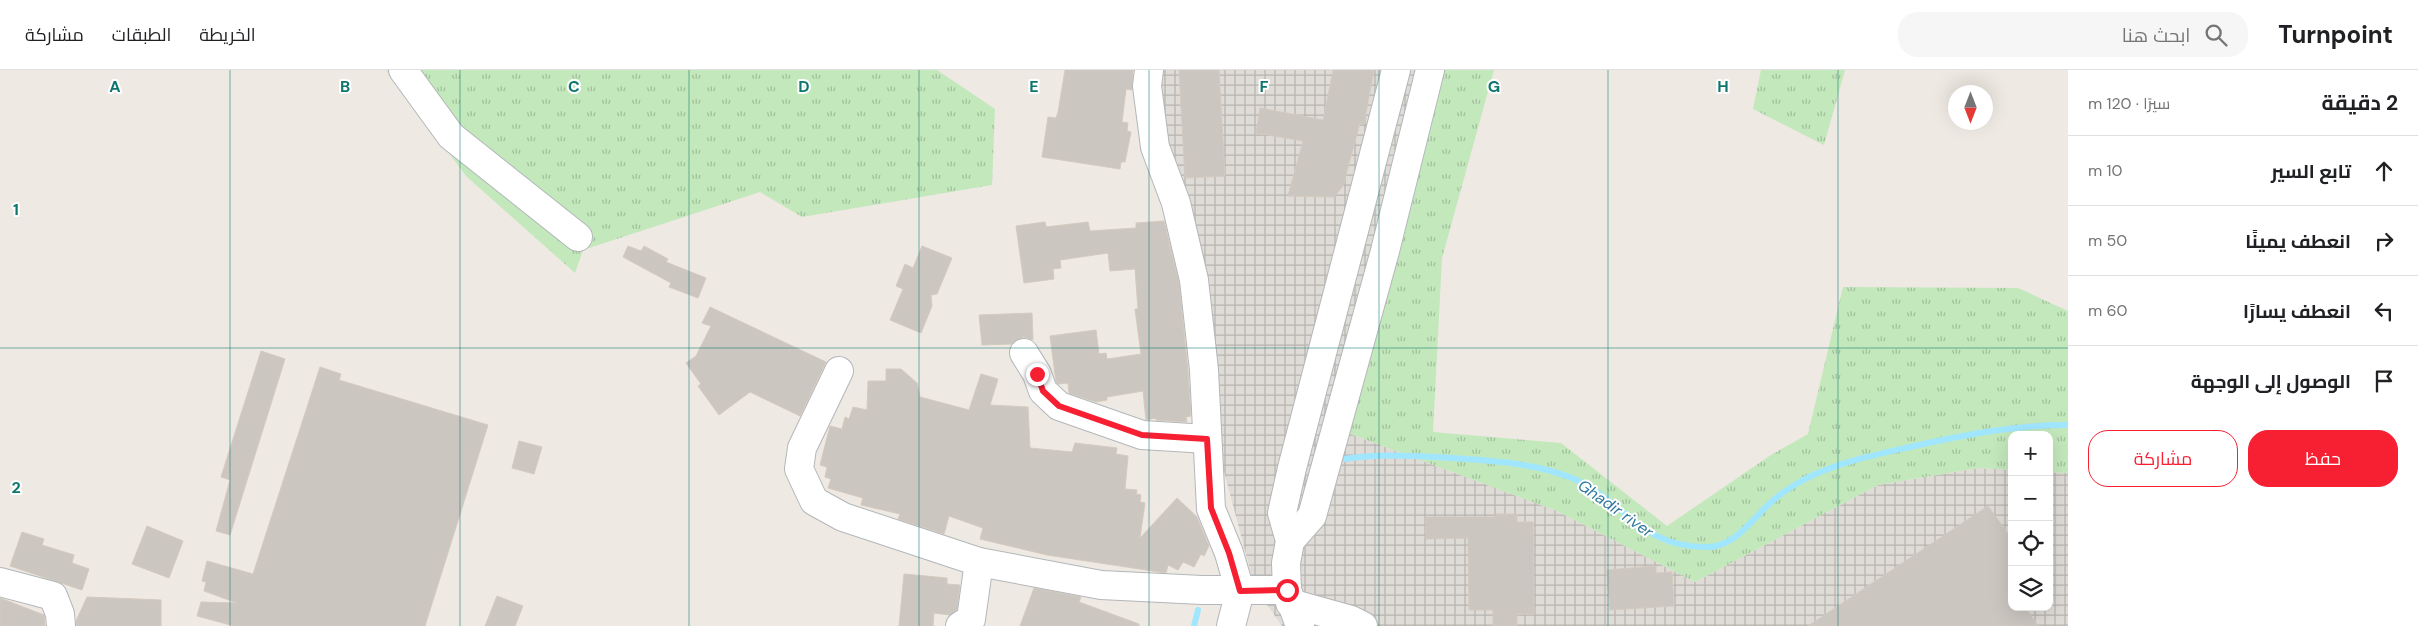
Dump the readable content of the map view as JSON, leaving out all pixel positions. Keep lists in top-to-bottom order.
{
  "water": ["Ghadir river"],
  "north": "bottom",
  "page": {
    "header": "Turnpoint",
    "search": "ابحث هنا",
    "nav": ["الخريطة", "الطبقات", "مشاركة"],
    "heading": ["2 دقيقة", "سيرًا · 120 m"],
    "list": [
      ["تابع السير", "10 m"],
      ["انعطف يمينًا", "50 m"],
      ["انعطف يسارًا", "60 m"],
      "الوصول إلى الوجهة"
    ],
    "buttons": ["حفظ", "مشاركة"],
    "map_buttons": ["+", "−"]
  },
  "grid": {
    "columns": [
      "A",
      "B",
      "C",
      "D",
      "E",
      "F",
      "G",
      "H"
    ],
    "rows": ["1", "2"]
  }
}
